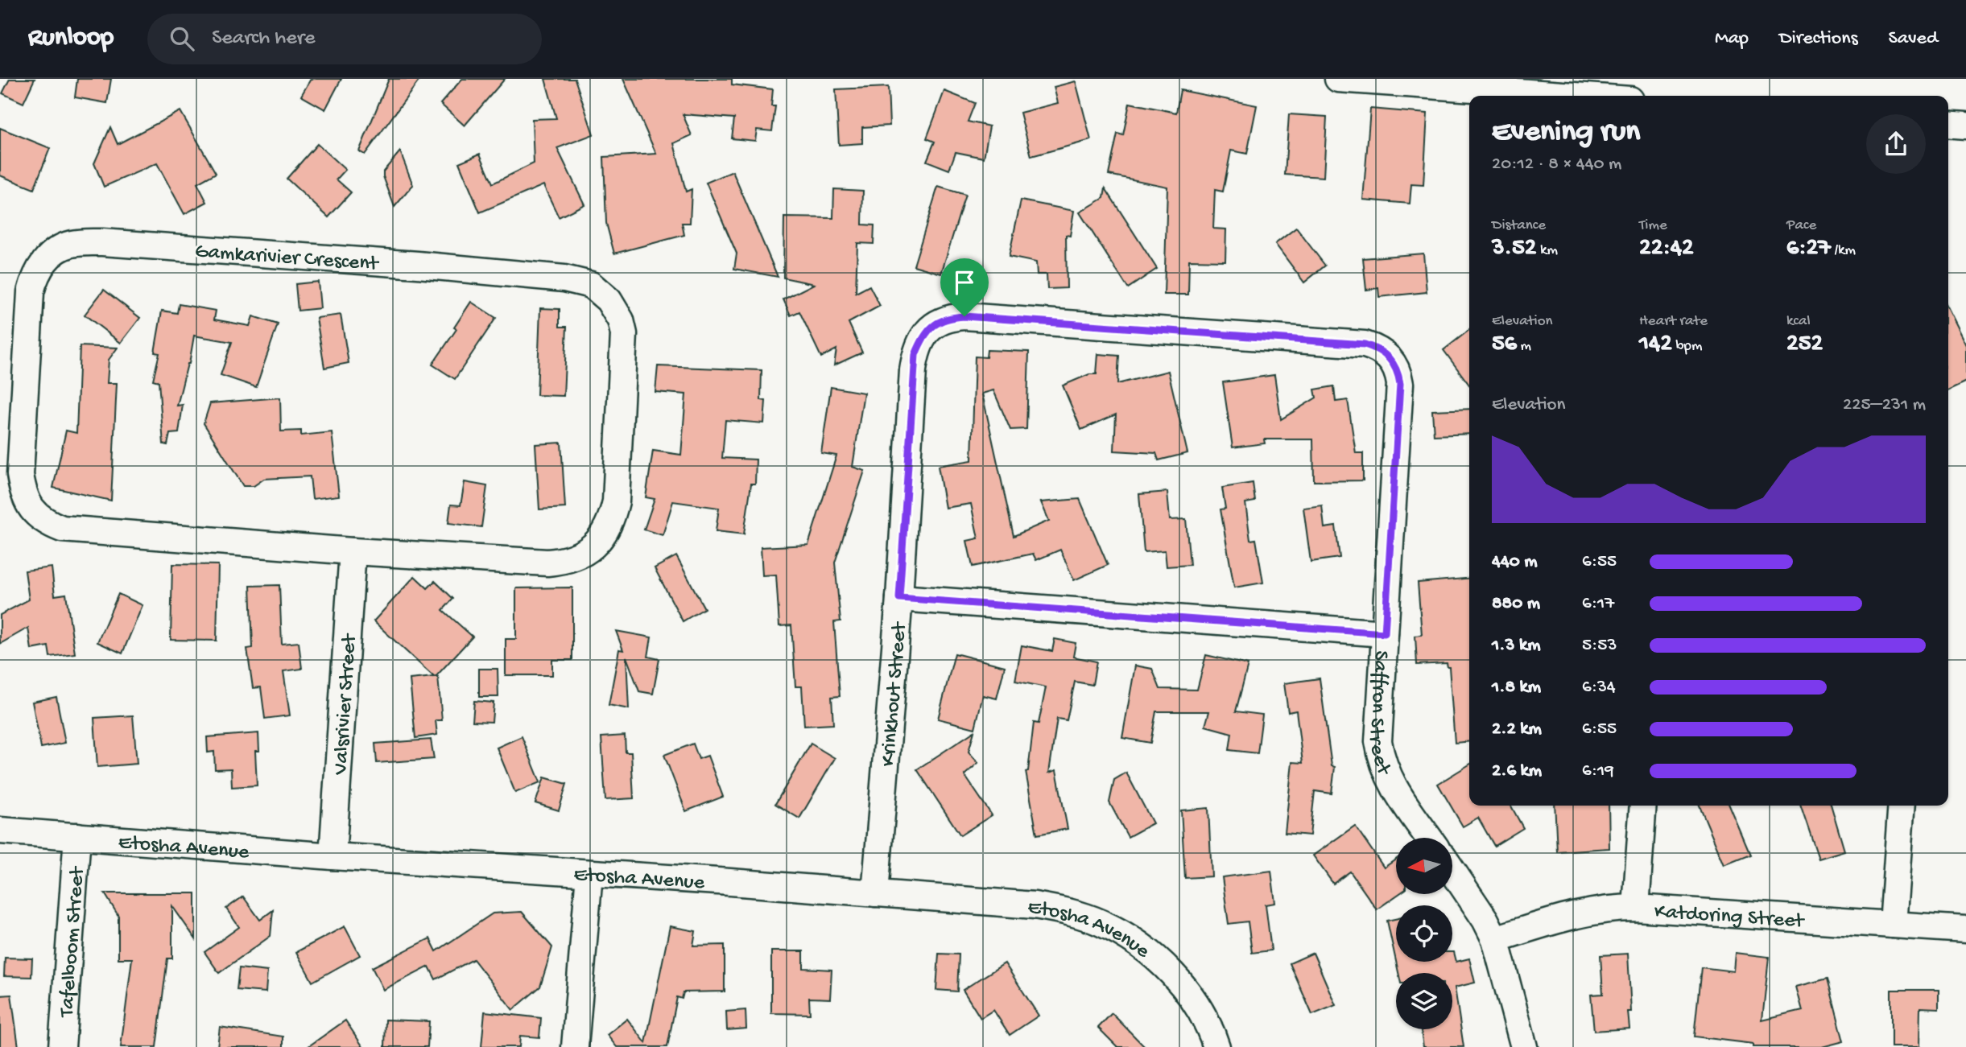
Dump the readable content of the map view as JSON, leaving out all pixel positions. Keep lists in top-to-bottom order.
{
  "streets": {
    "street": [
      "Gamkarivier Crescent",
      "Krinkhout Street",
      "Valsrivier Street",
      "Saffron Street",
      "Etosha Avenue",
      "Katdoring Street",
      "Tafelboom Street"
    ]
  },
  "crossings": [
    ["Gamkarivier Crescent", "Valsrivier Street"],
    ["Krinkhout Street", "Saffron Street"],
    ["Krinkhout Street", "Etosha Avenue"],
    ["Valsrivier Street", "Etosha Avenue"],
    ["Etosha Avenue", "Tafelboom Street"]
  ],
  "north": "left",
  "page": {
    "header": "Runloop",
    "search": "Search here",
    "nav": ["Map", "Directions", "Saved"],
    "heading": ["Evening run", "20:12 · 8 × 440 m"],
    "stats": [
      ["Distance", "3.52 km"],
      ["Time", "22:42"],
      ["Pace", "6:27 /km"],
      ["Elevation", "56 m"],
      ["Heart rate", "142 bpm"],
      ["kcal", "252"]
    ],
    "chart": ["Elevation", "225–231 m"],
    "list": [
      {
        "name": "440 m",
        "note": "6:55"
      },
      {
        "name": "880 m",
        "note": "6:17"
      },
      {
        "name": "1.3 km",
        "note": "5:53"
      },
      {
        "name": "1.8 km",
        "note": "6:34"
      },
      {
        "name": "2.2 km",
        "note": "6:55"
      },
      {
        "name": "2.6 km",
        "note": "6:19"
      }
    ]
  }
}
